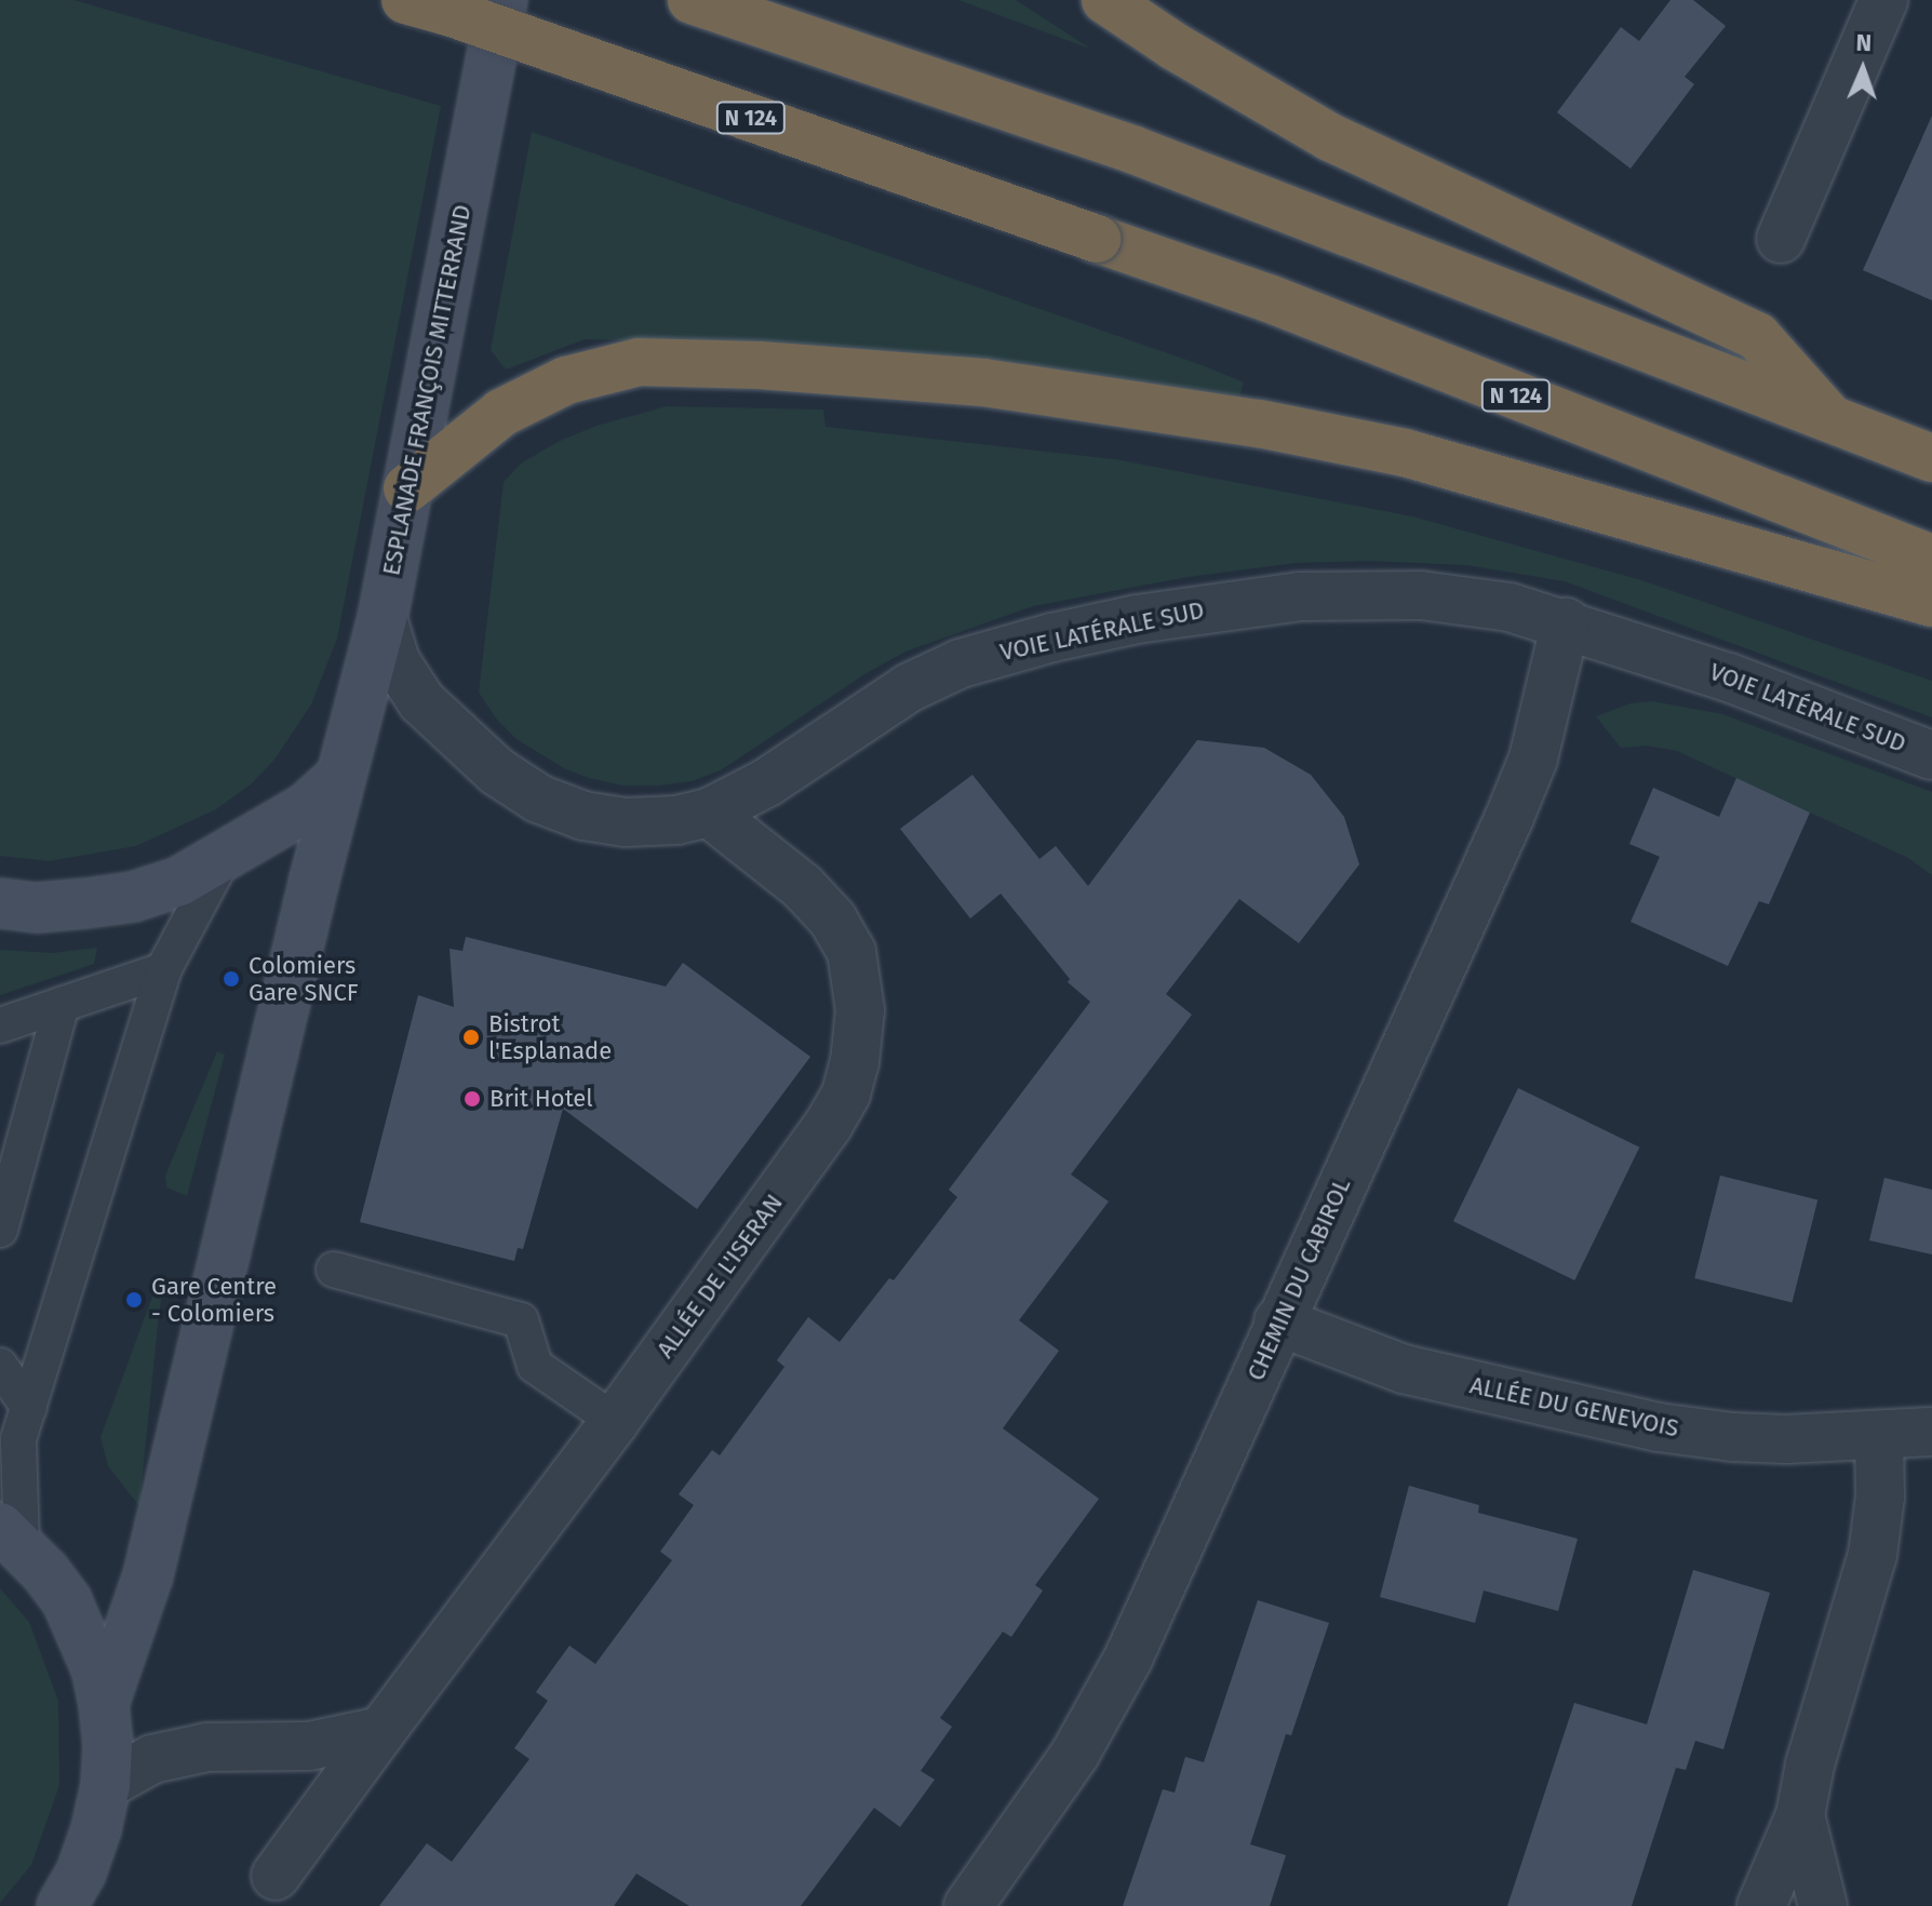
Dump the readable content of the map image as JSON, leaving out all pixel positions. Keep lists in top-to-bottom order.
{
  "streets": {
    "highway": ["N 124"],
    "main road": ["ESPLANADE FRANÇOIS MITTERRAND"],
    "street": [
      "VOIE LATÉRALE SUD",
      "ALLÉE DE L'ISERAN",
      "CHEMIN DU CABIROL",
      "ALLÉE DU GENEVOIS"
    ]
  },
  "crossings": [
    ["ESPLANADE FRANÇOIS MITTERRAND", "VOIE LATÉRALE SUD"],
    ["VOIE LATÉRALE SUD", "ALLÉE DE L'ISERAN"],
    ["VOIE LATÉRALE SUD", "CHEMIN DU CABIROL"],
    ["CHEMIN DU CABIROL", "ALLÉE DU GENEVOIS"]
  ],
  "places": [
    "Colomiers Gare SNCF",
    "Bistrot l'Esplanade",
    "Brit Hotel",
    "Gare Centre - Colomiers"
  ],
  "north": "top"
}
